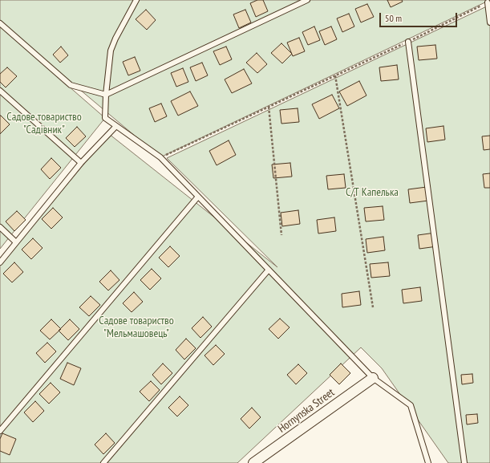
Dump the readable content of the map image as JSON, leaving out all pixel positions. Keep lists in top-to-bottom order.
{
  "streets": {
    "street": ["Hornynska Street"]
  },
  "parks": ["Садове товариство \"Садівник\"", "С/Т Капелька", "Садове товариство \"Мельмашовець\""],
  "scale_bar": "50 m"
}
